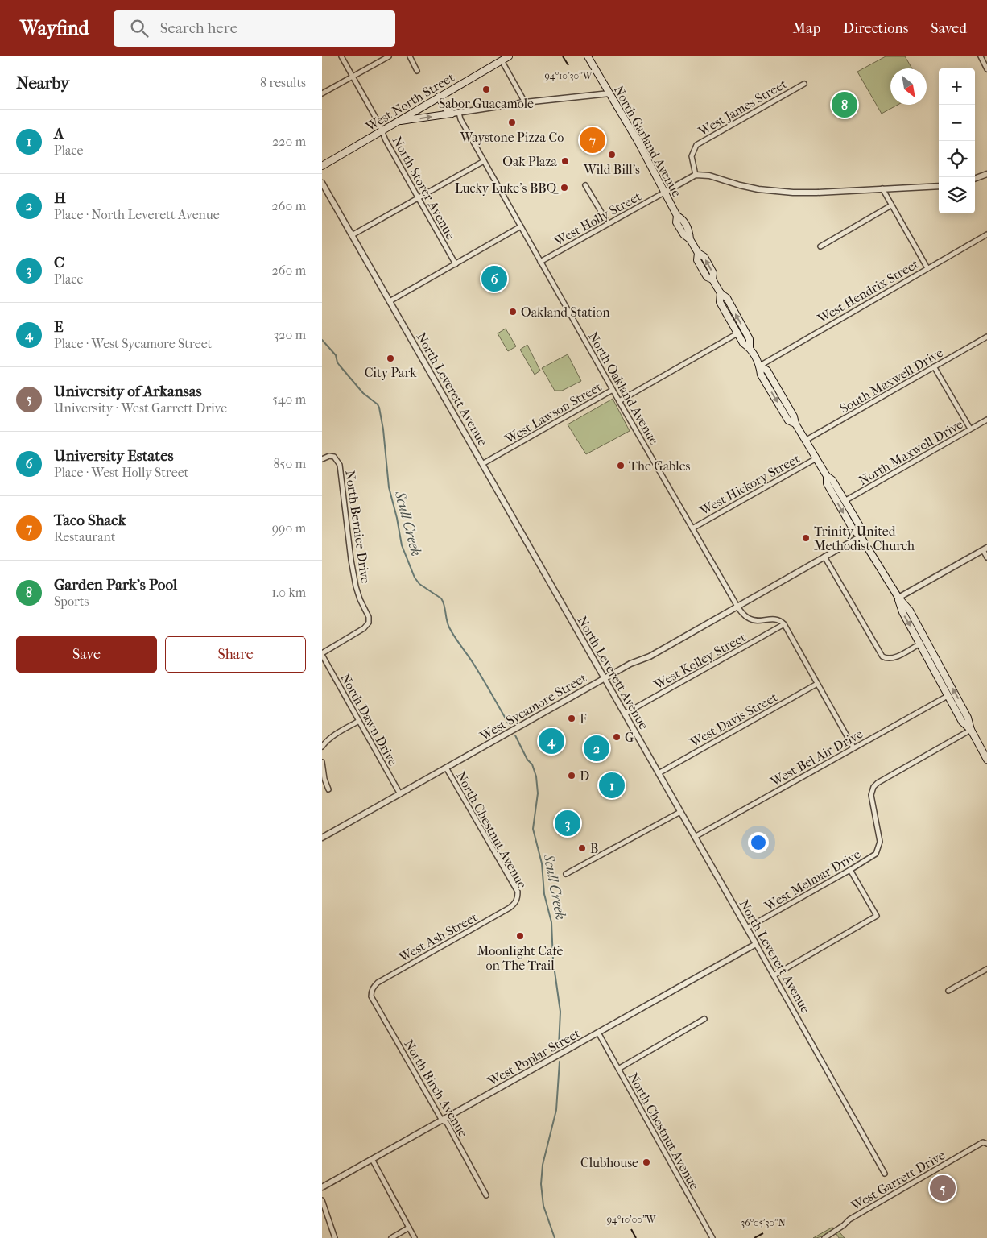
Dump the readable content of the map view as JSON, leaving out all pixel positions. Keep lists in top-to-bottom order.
{
  "streets": {
    "main road": ["West North Street", "North Garland Avenue"],
    "street": [
      "West James Street",
      "North Storer Avenue",
      "West Holly Street",
      "West Hendrix Street",
      "South Maxwell Drive",
      "North Oakland Avenue",
      "North Leverett Avenue",
      "West Lawson Street",
      "North Maxwell Drive",
      "West Hickory Street",
      "North Bernice Drive",
      "West Kelley Street",
      "West Sycamore Street",
      "North Dawn Drive",
      "West Davis Street",
      "West Bel Air Drive",
      "North Chestnut Avenue",
      "West Melmar Drive",
      "West Ash Street",
      "West Poplar Street",
      "North Birch Avenue",
      "West Garrett Drive"
    ]
  },
  "crossings": [
    ["West North Street", "North Storer Avenue"],
    ["North Garland Avenue", "West Holly Street"],
    ["North Garland Avenue", "West Hendrix Street"],
    ["North Garland Avenue", "South Maxwell Drive"],
    ["North Garland Avenue", "West Lawson Street"],
    ["North Garland Avenue", "North Maxwell Drive"],
    ["North Garland Avenue", "West Hickory Street"],
    ["North Garland Avenue", "West Sycamore Street"],
    ["North Garland Avenue", "West Bel Air Drive"],
    ["North Garland Avenue", "West Melmar Drive"],
    ["West Holly Street", "North Oakland Avenue"],
    ["North Oakland Avenue", "West Lawson Street"],
    ["North Oakland Avenue", "West Hickory Street"],
    ["North Oakland Avenue", "West Kelley Street"],
    ["North Oakland Avenue", "West Sycamore Street"],
    ["North Leverett Avenue", "West Lawson Street"],
    ["North Leverett Avenue", "West Kelley Street"],
    ["North Leverett Avenue", "West Sycamore Street"],
    ["North Leverett Avenue", "West Davis Street"],
    ["North Leverett Avenue", "West Bel Air Drive"],
    ["North Leverett Avenue", "West Melmar Drive"],
    ["North Leverett Avenue", "West Poplar Street"],
    ["North Bernice Drive", "North Dawn Drive"],
    ["West Sycamore Street", "North Dawn Drive"],
    ["West Sycamore Street", "North Chestnut Avenue"],
    ["North Chestnut Avenue", "West Ash Street"],
    ["North Chestnut Avenue", "West Poplar Street"],
    ["West Ash Street", "North Birch Avenue"],
    ["West Poplar Street", "North Birch Avenue"]
  ],
  "water": ["Scull Creek"],
  "places": [
    "Sabor Guacamole",
    "Waystone Pizza Co",
    "Wild Bill's",
    "Oak Plaza",
    "Lucky Luke's BBQ",
    "Oakland Station",
    "City Park",
    "The Gables",
    "Trinity United Methodist Church",
    "F",
    "G",
    "D",
    "B",
    "Moonlight Cafe on The Trail",
    "Clubhouse"
  ],
  "north": "bottom right",
  "page": {
    "header": "Wayfind",
    "search": "Search here",
    "nav": ["Map", "Directions", "Saved"],
    "heading": ["Nearby", "8 results"],
    "map_buttons": ["+", "−"],
    "pins": [
      "8",
      "7",
      "6",
      "4",
      "2",
      "1",
      "3",
      "5"
    ],
    "list": [
      {
        "mark": "1",
        "name": "A",
        "note": "Place",
        "value": "220 m"
      },
      {
        "mark": "2",
        "name": "H",
        "note": "Place · North Leverett Avenue",
        "value": "260 m"
      },
      {
        "mark": "3",
        "name": "C",
        "note": "Place",
        "value": "260 m"
      },
      {
        "mark": "4",
        "name": "E",
        "note": "Place · West Sycamore Street",
        "value": "320 m"
      },
      {
        "mark": "5",
        "name": "University of Arkansas",
        "note": "University · West Garrett Drive",
        "value": "540 m"
      },
      {
        "mark": "6",
        "name": "University Estates",
        "note": "Place · West Holly Street",
        "value": "850 m"
      },
      {
        "mark": "7",
        "name": "Taco Shack",
        "note": "Restaurant",
        "value": "990 m"
      },
      {
        "mark": "8",
        "name": "Garden Park's Pool",
        "note": "Sports",
        "value": "1.0 km"
      }
    ],
    "buttons": ["Save", "Share"]
  },
  "coordinates": ["94°10'30\"W", "94°10'00\"W", "36°05'30\"N"]
}
